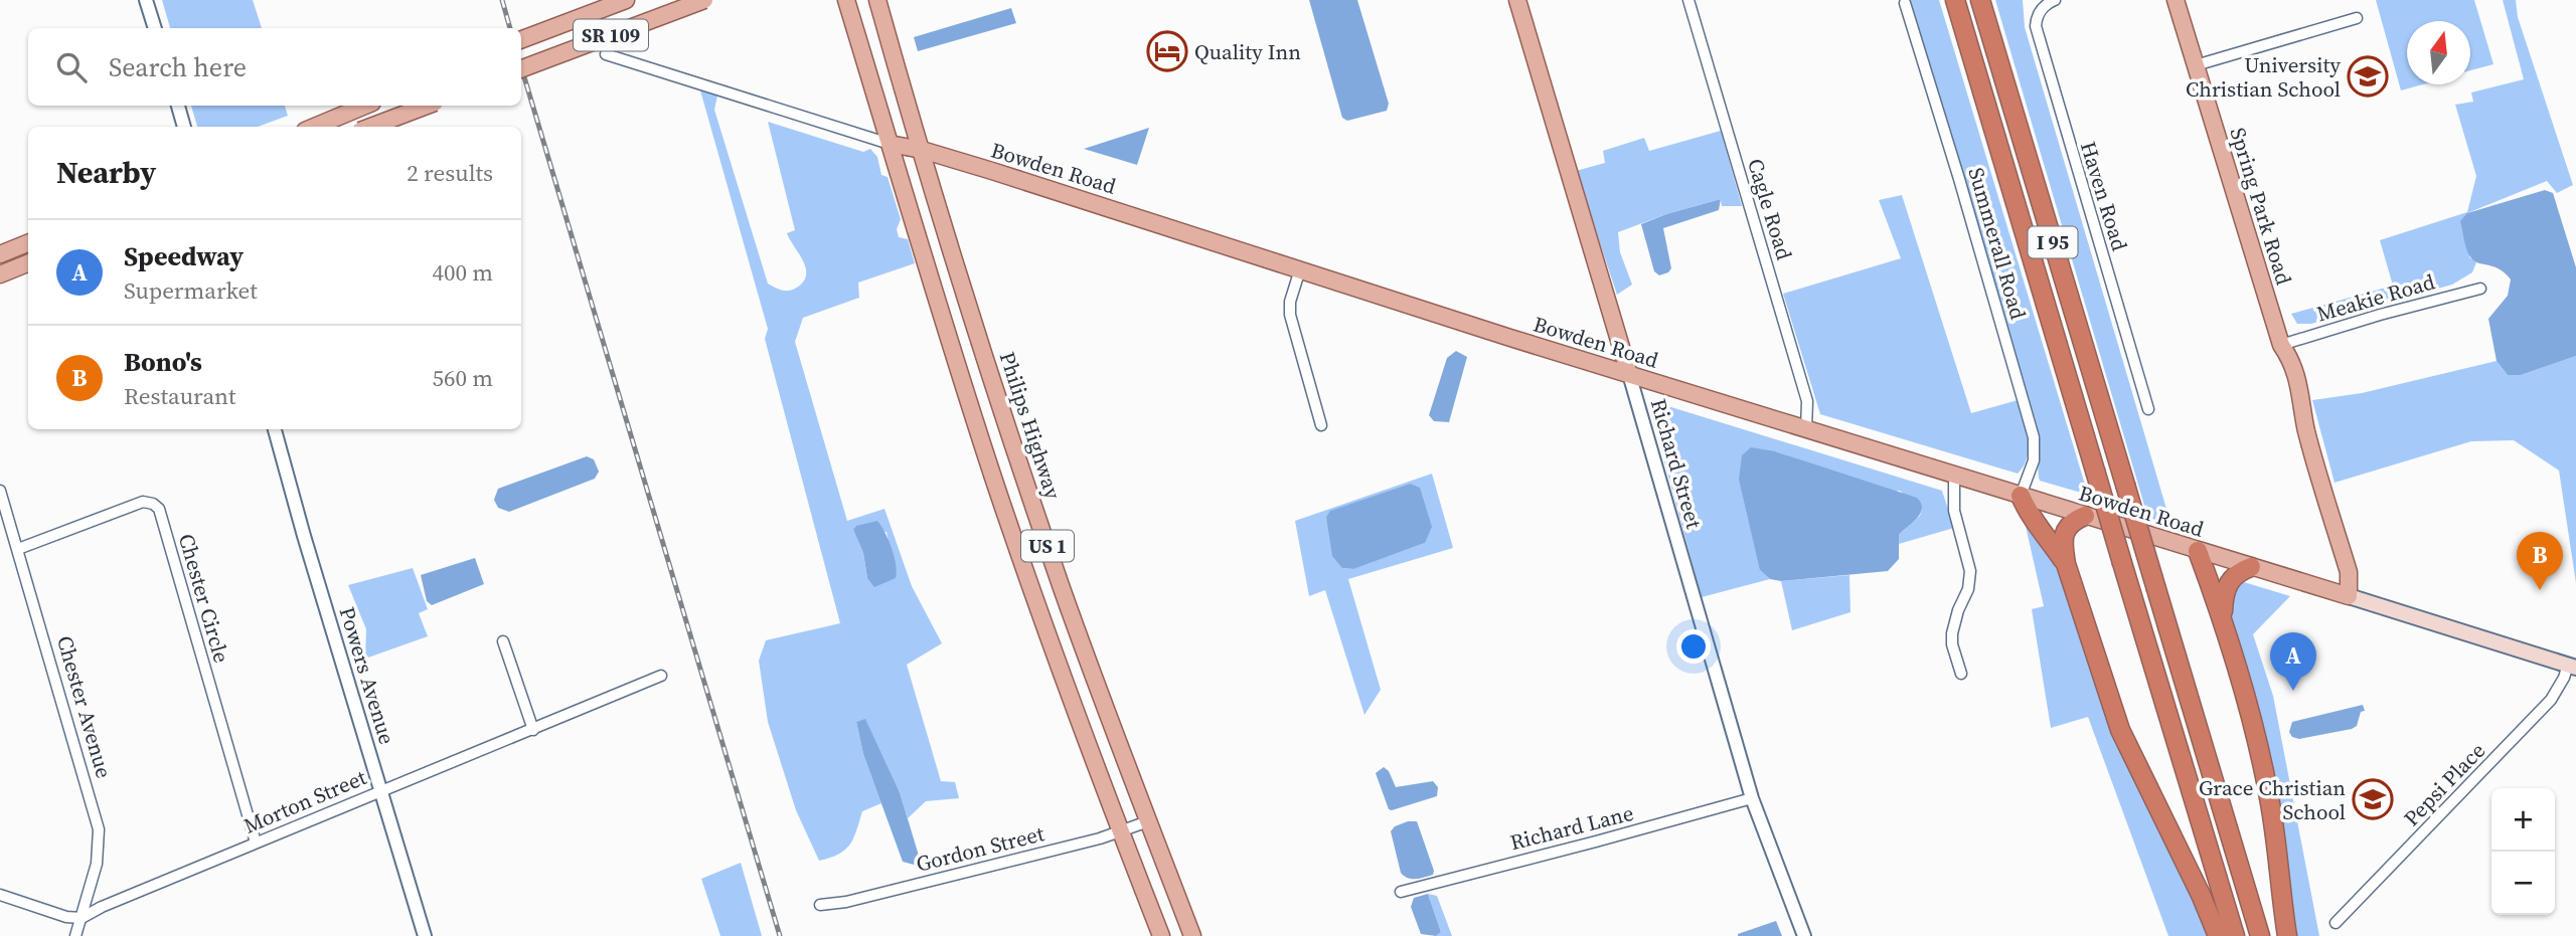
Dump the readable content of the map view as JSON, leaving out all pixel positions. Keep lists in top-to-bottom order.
{
  "streets": {
    "highway": ["I 95"],
    "main road": [
      "SR 109",
      "Bowden Road",
      "Spring Park Road",
      "Philips Highway",
      "Richard Street",
      "US 1"
    ],
    "street": [
      "Haven Road",
      "Cagle Road",
      "Summerall Road",
      "Meakie Road",
      "Chester Circle",
      "Powers Avenue",
      "Chester Avenue",
      "Pepsi Place",
      "Morton Street",
      "Richard Lane",
      "Gordon Street"
    ]
  },
  "crossings": [
    ["Bowden Road", "Spring Park Road"],
    ["Bowden Road", "Cagle Road"],
    ["Bowden Road", "Summerall Road"],
    ["Bowden Road", "Philips Highway"],
    ["Bowden Road", "Richard Street"],
    ["Bowden Road", "US 1"],
    ["Bowden Road", "Pepsi Place"],
    ["Spring Park Road", "Meakie Road"],
    ["Philips Highway", "Gordon Street"],
    ["Richard Street", "Richard Lane"],
    ["US 1", "Gordon Street"],
    ["Chester Circle", "Chester Avenue"],
    ["Chester Circle", "Morton Street"],
    ["Powers Avenue", "Morton Street"],
    ["Chester Avenue", "Morton Street"]
  ],
  "places": {
    "hotel": ["Quality Inn"],
    "school or university": ["University Christian School", "Grace Christian School"]
  },
  "north": "top",
  "page": {
    "search": "Search here",
    "heading": ["Nearby", "2 results"],
    "list": [
      {
        "mark": "A",
        "name": "Speedway",
        "note": "Supermarket",
        "value": "400 m"
      },
      {
        "mark": "B",
        "name": "Bono's",
        "note": "Restaurant",
        "value": "560 m"
      }
    ],
    "pins": ["B", "A"],
    "map_buttons": ["+", "−"]
  }
}
